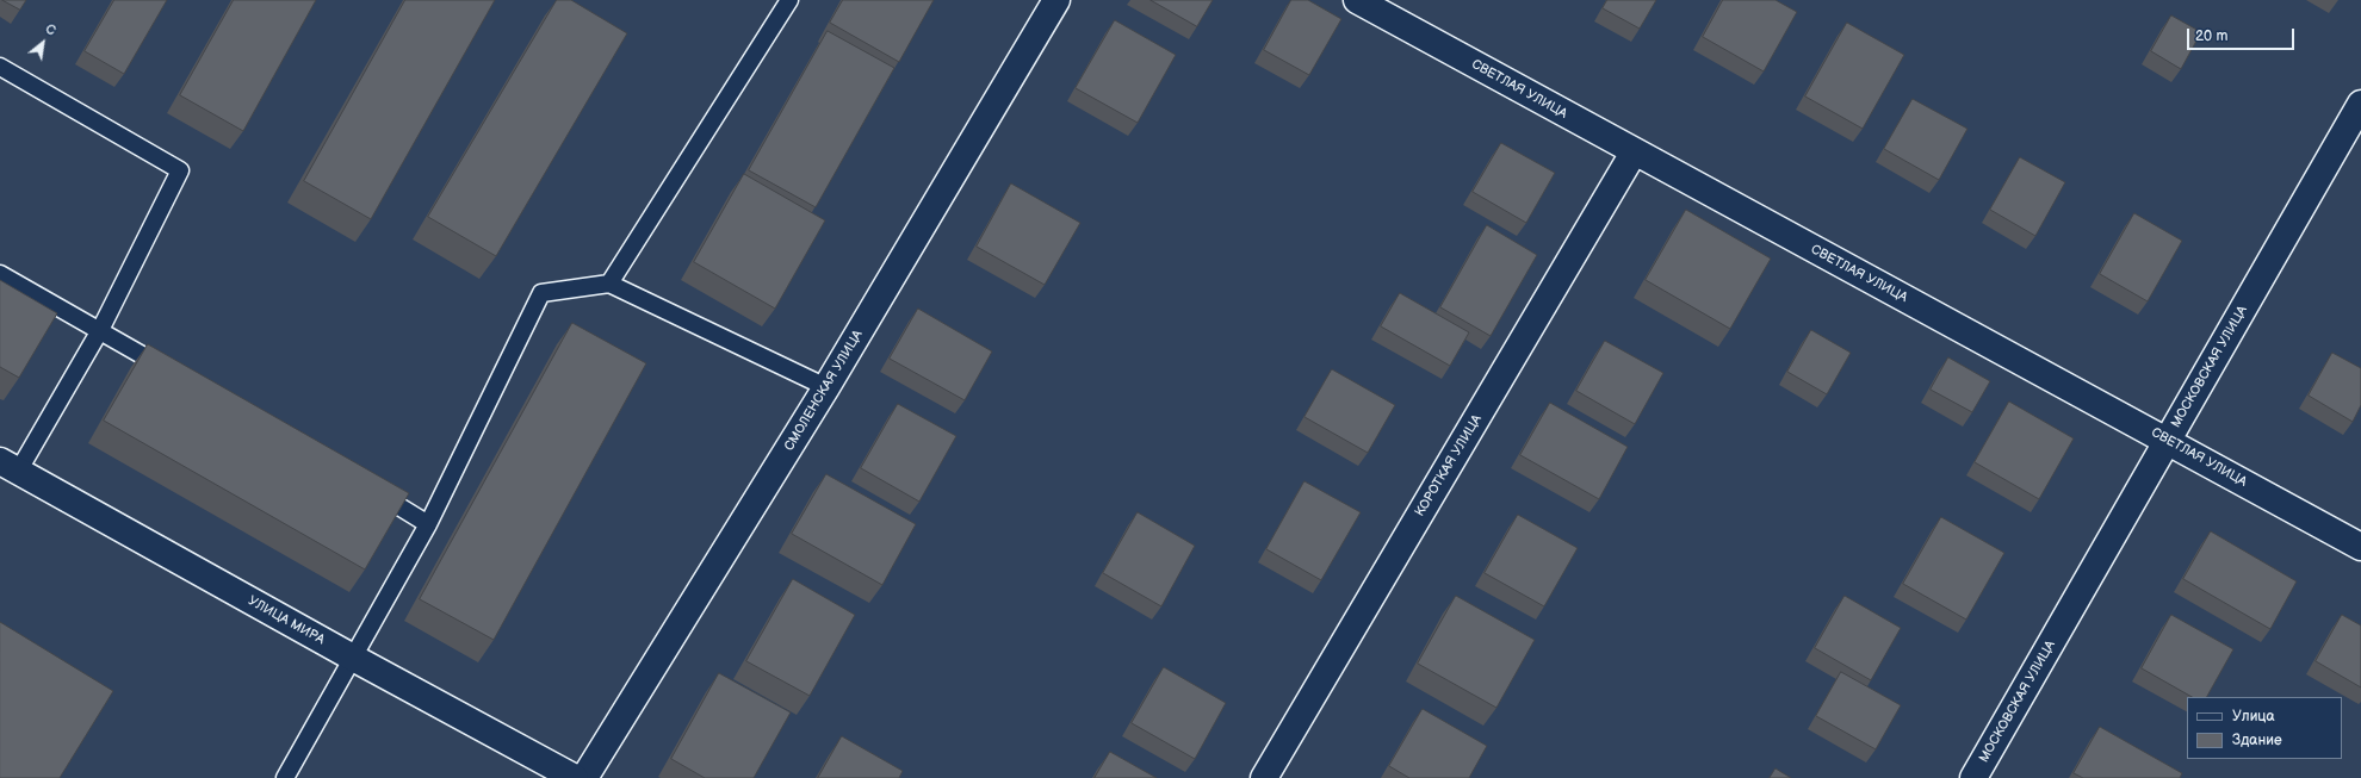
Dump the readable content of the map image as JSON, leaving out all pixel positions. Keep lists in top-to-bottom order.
{
  "streets": {
    "street": [
      "СВЕТЛАЯ УЛИЦА",
      "МОСКОВСКАЯ УЛИЦА",
      "СМОЛЕНСКАЯ УЛИЦА",
      "КОРОТКАЯ УЛИЦА",
      "УЛИЦА МИРА"
    ]
  },
  "crossings": [
    ["СВЕТЛАЯ УЛИЦА", "МОСКОВСКАЯ УЛИЦА"],
    ["СВЕТЛАЯ УЛИЦА", "КОРОТКАЯ УЛИЦА"]
  ],
  "legend": ["Улица", "Здание"],
  "scale_bar": "20 m",
  "north": "top right"
}
